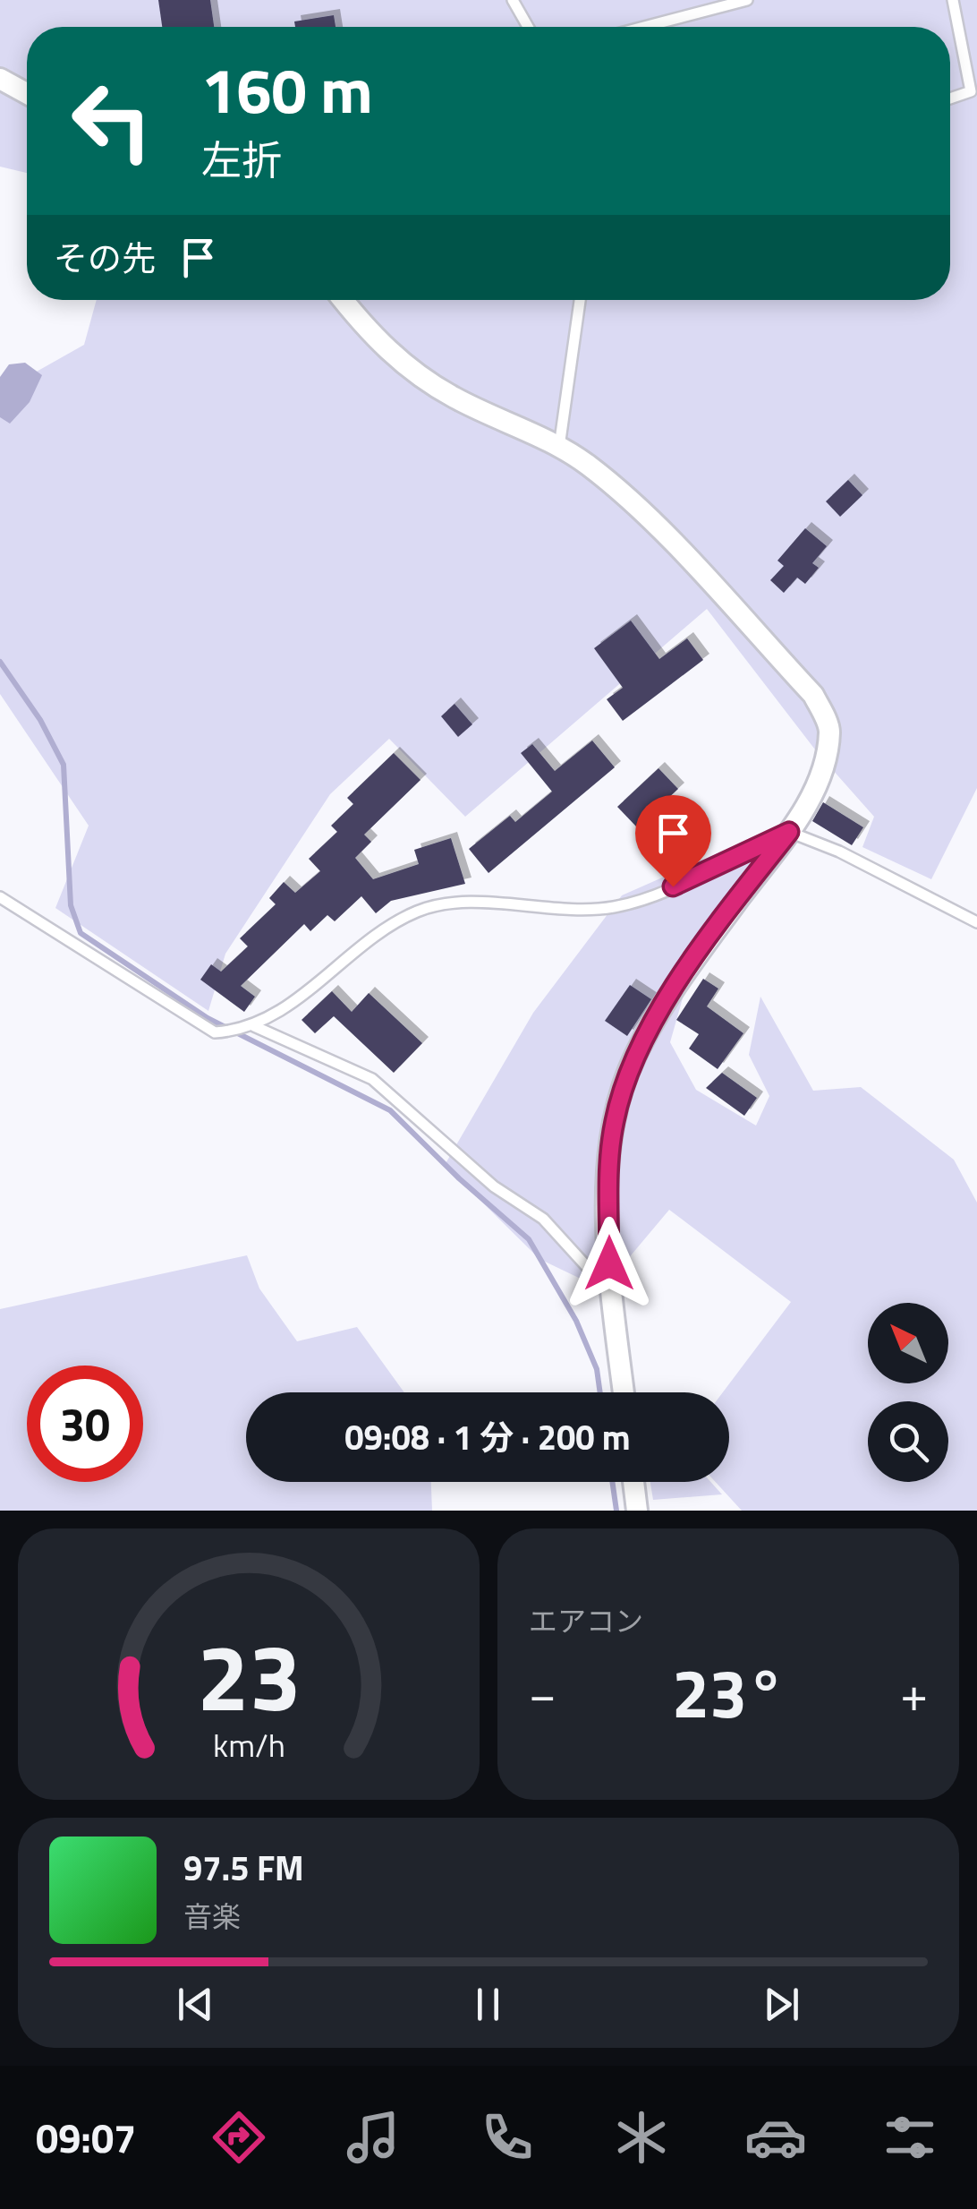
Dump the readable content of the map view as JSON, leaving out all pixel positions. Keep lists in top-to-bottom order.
{
  "north": "top left",
  "page": {
    "turn": ["160 m", "左折"],
    "then": "その先",
    "limit": "30",
    "trip": "09:08 · 1 分 · 200 m",
    "tile": "エアコン",
    "heat": ["−", "23°", "+"],
    "song": ["97.5 FM", "音楽"],
    "tabs": "09:07",
    "gauge": ["23", "km/h"]
  }
}
